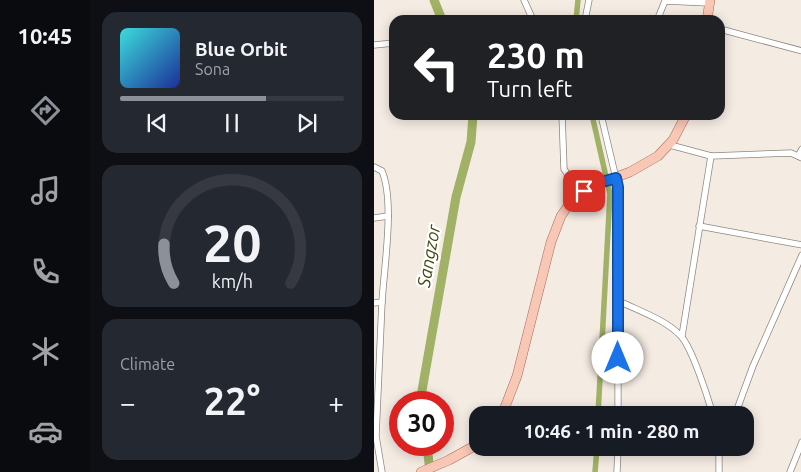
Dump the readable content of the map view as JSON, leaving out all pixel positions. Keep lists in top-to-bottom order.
{
  "water": ["Sangzor"],
  "page": {
    "tabs": "10:45",
    "turn": ["230 m", "Turn left"],
    "song": ["Blue Orbit", "Sona"],
    "tile": "Climate",
    "heat": ["−", "22°", "+"],
    "limit": "30",
    "trip": "10:46 · 1 min · 280 m",
    "gauge": ["20", "km/h"]
  }
}
